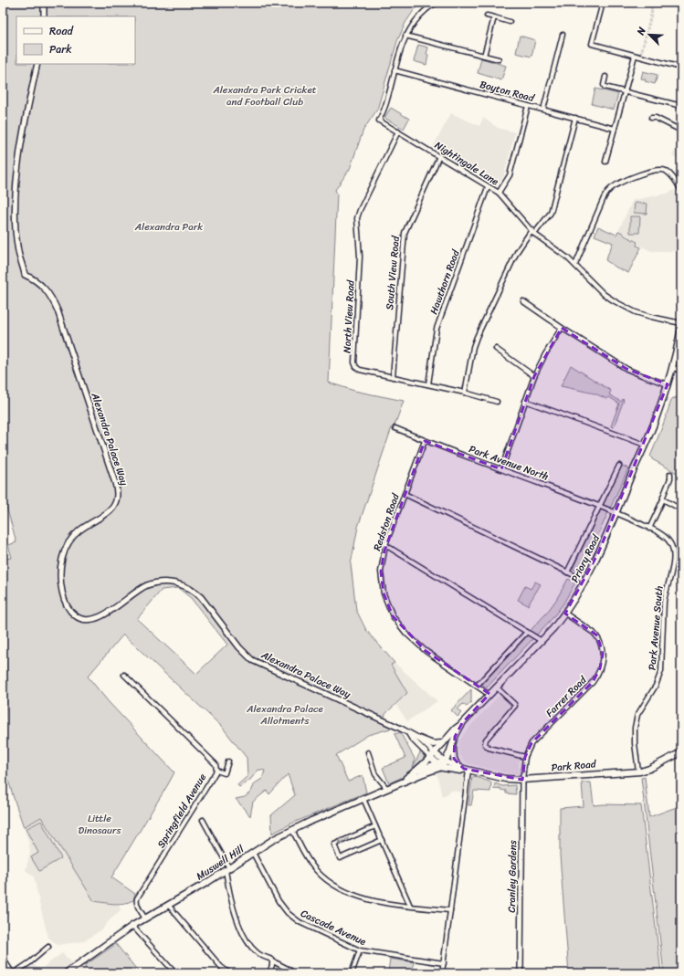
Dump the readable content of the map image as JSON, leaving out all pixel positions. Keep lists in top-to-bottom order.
{
  "streets": {
    "main road": ["Priory Road", "Park Road", "Muswell Hill"],
    "street": [
      "Boyton Road",
      "Nightingale Lane",
      "South View Road",
      "Hawthorn Road",
      "North View Road",
      "Alexandra Palace Way",
      "Park Avenue North",
      "Redston Road",
      "Park Avenue South",
      "Farrer Road",
      "Springfield Avenue",
      "Cranley Gardens",
      "Cascade Avenue"
    ]
  },
  "crossings": [
    ["Boyton Road", "Nightingale Lane"],
    ["Nightingale Lane", "South View Road"],
    ["Nightingale Lane", "Hawthorn Road"],
    ["Nightingale Lane", "North View Road"],
    ["South View Road", "North View Road"],
    ["Hawthorn Road", "North View Road"],
    ["Alexandra Palace Way", "Park Road"],
    ["Alexandra Palace Way", "Muswell Hill"],
    ["Park Avenue North", "Redston Road"],
    ["Park Avenue North", "Priory Road"],
    ["Park Avenue North", "Park Avenue South"],
    ["Redston Road", "Priory Road"],
    ["Priory Road", "Park Avenue South"],
    ["Priory Road", "Farrer Road"],
    ["Priory Road", "Park Road"],
    ["Priory Road", "Muswell Hill"],
    ["Park Avenue South", "Park Road"],
    ["Farrer Road", "Park Road"],
    ["Farrer Road", "Cranley Gardens"],
    ["Park Road", "Muswell Hill"],
    ["Park Road", "Cranley Gardens"],
    ["Springfield Avenue", "Muswell Hill"],
    ["Muswell Hill", "Cascade Avenue"]
  ],
  "parks": [
    "Alexandra Park Cricket and Football Club",
    "Alexandra Park",
    "Alexandra Palace Allotments",
    "Little Dinosaurs"
  ],
  "legend": ["Road", "Park"],
  "north": "top left"
}
